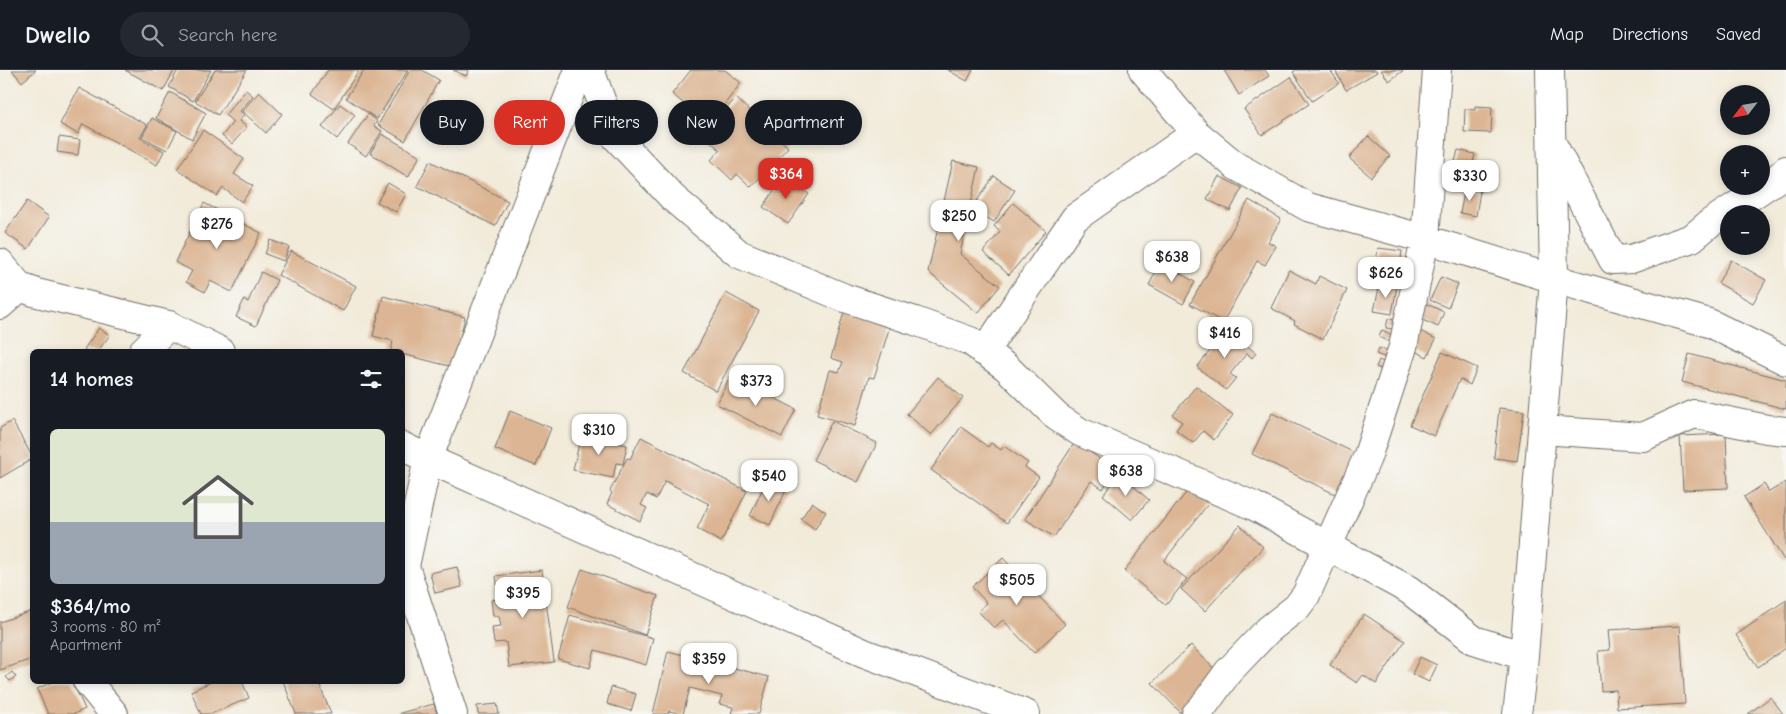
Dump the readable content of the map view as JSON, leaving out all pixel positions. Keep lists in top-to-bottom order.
{
  "north": "bottom left",
  "page": {
    "header": "Dwello",
    "search": "Search here",
    "nav": ["Map", "Directions", "Saved"],
    "map_buttons": ["+", "−"],
    "chip": [
      "Buy",
      "Rent",
      "Filters",
      "New",
      "Apartment"
    ],
    "price": [
      "$364",
      "$330",
      "$250",
      "$276",
      "$638",
      "$626",
      "$416",
      "$373",
      "$310",
      "$638",
      "$540",
      "$505",
      "$395",
      "$359"
    ],
    "heading": "14 homes",
    "list": [
      {
        "name": "$364/mo",
        "note": "3 rooms · 80 m² · Apartment"
      }
    ]
  }
}
